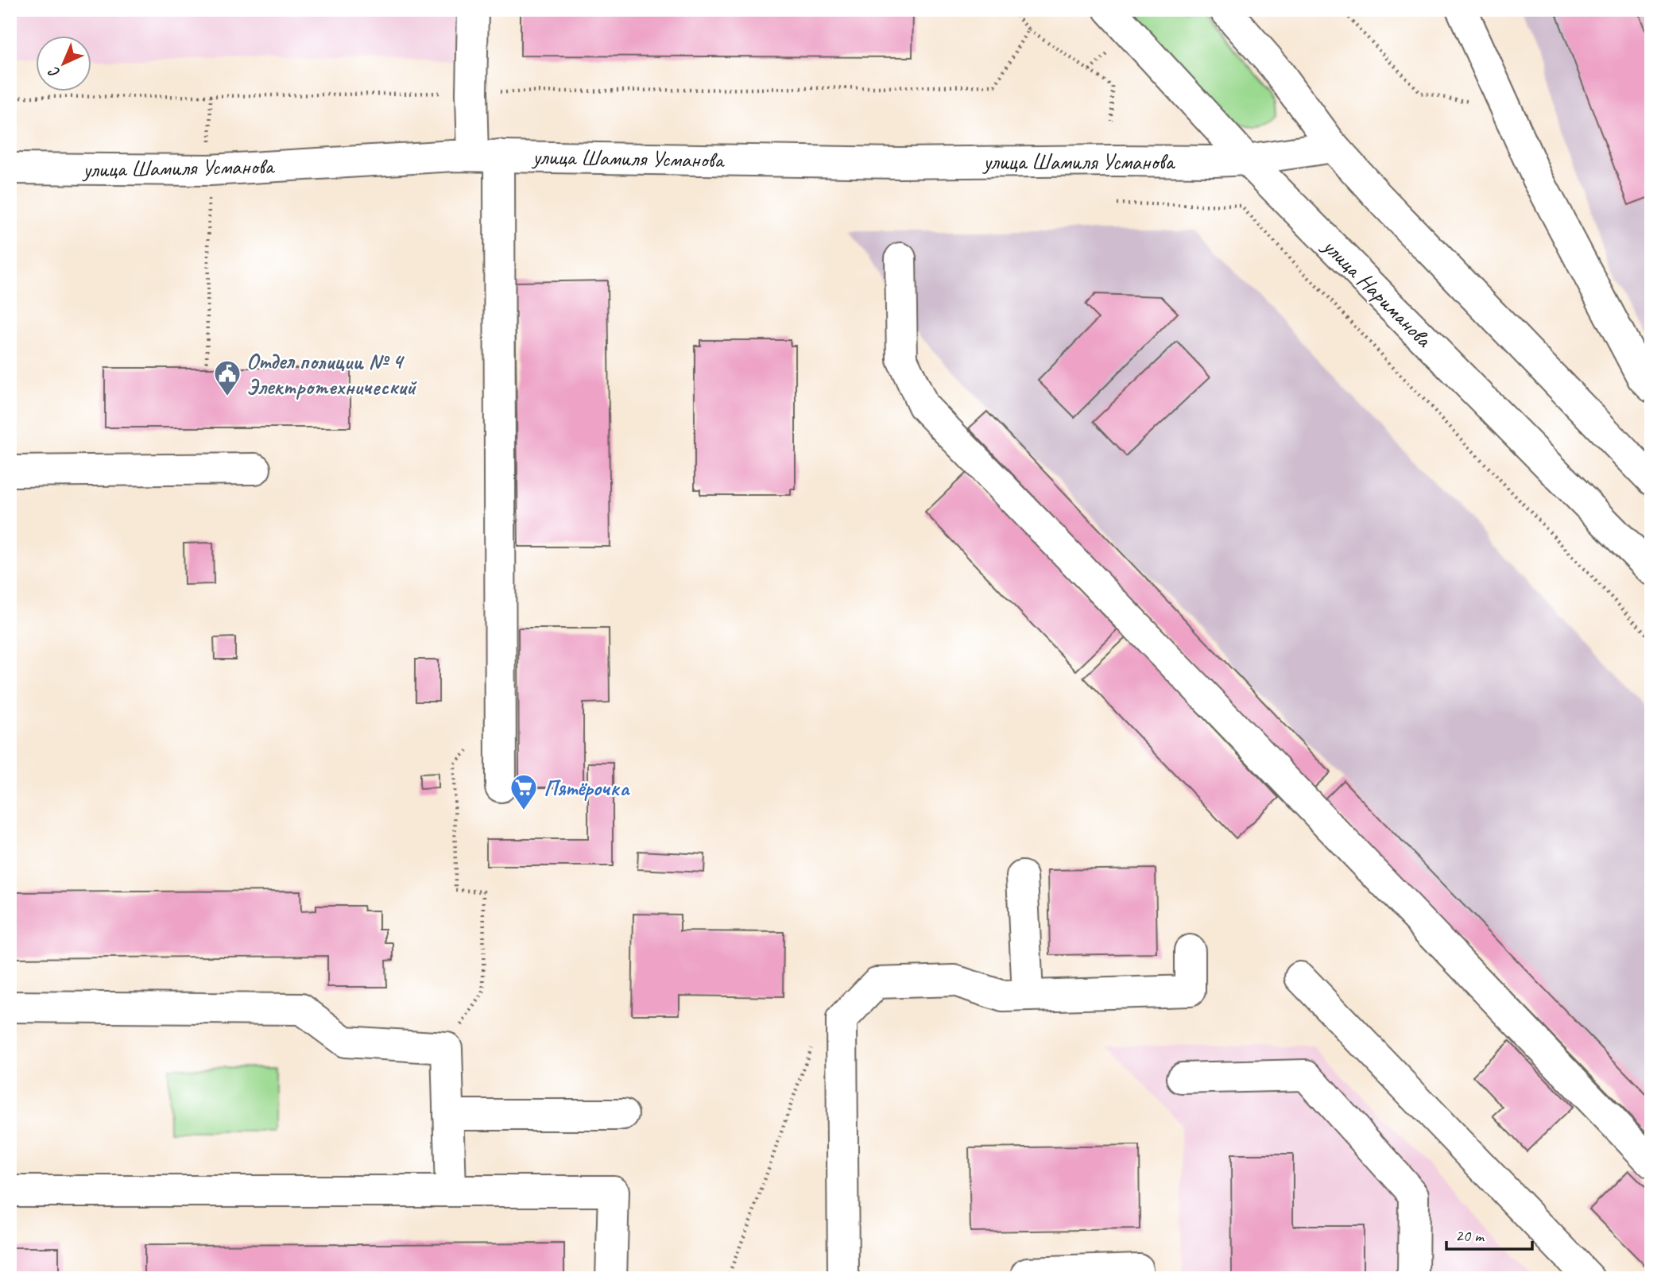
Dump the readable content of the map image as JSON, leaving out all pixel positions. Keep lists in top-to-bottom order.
{
  "streets": {
    "main road": ["улица Шамиля Усманова", "улица Нариманова"]
  },
  "crossings": [
    ["улица Шамиля Усманова", "улица Нариманова"]
  ],
  "places": {
    "public building": ["Отдел полиции № 4 Электротехнический"],
    "supermarket": ["Пятёрочка"]
  },
  "scale_bar": "20 m",
  "north": "bottom left"
}
